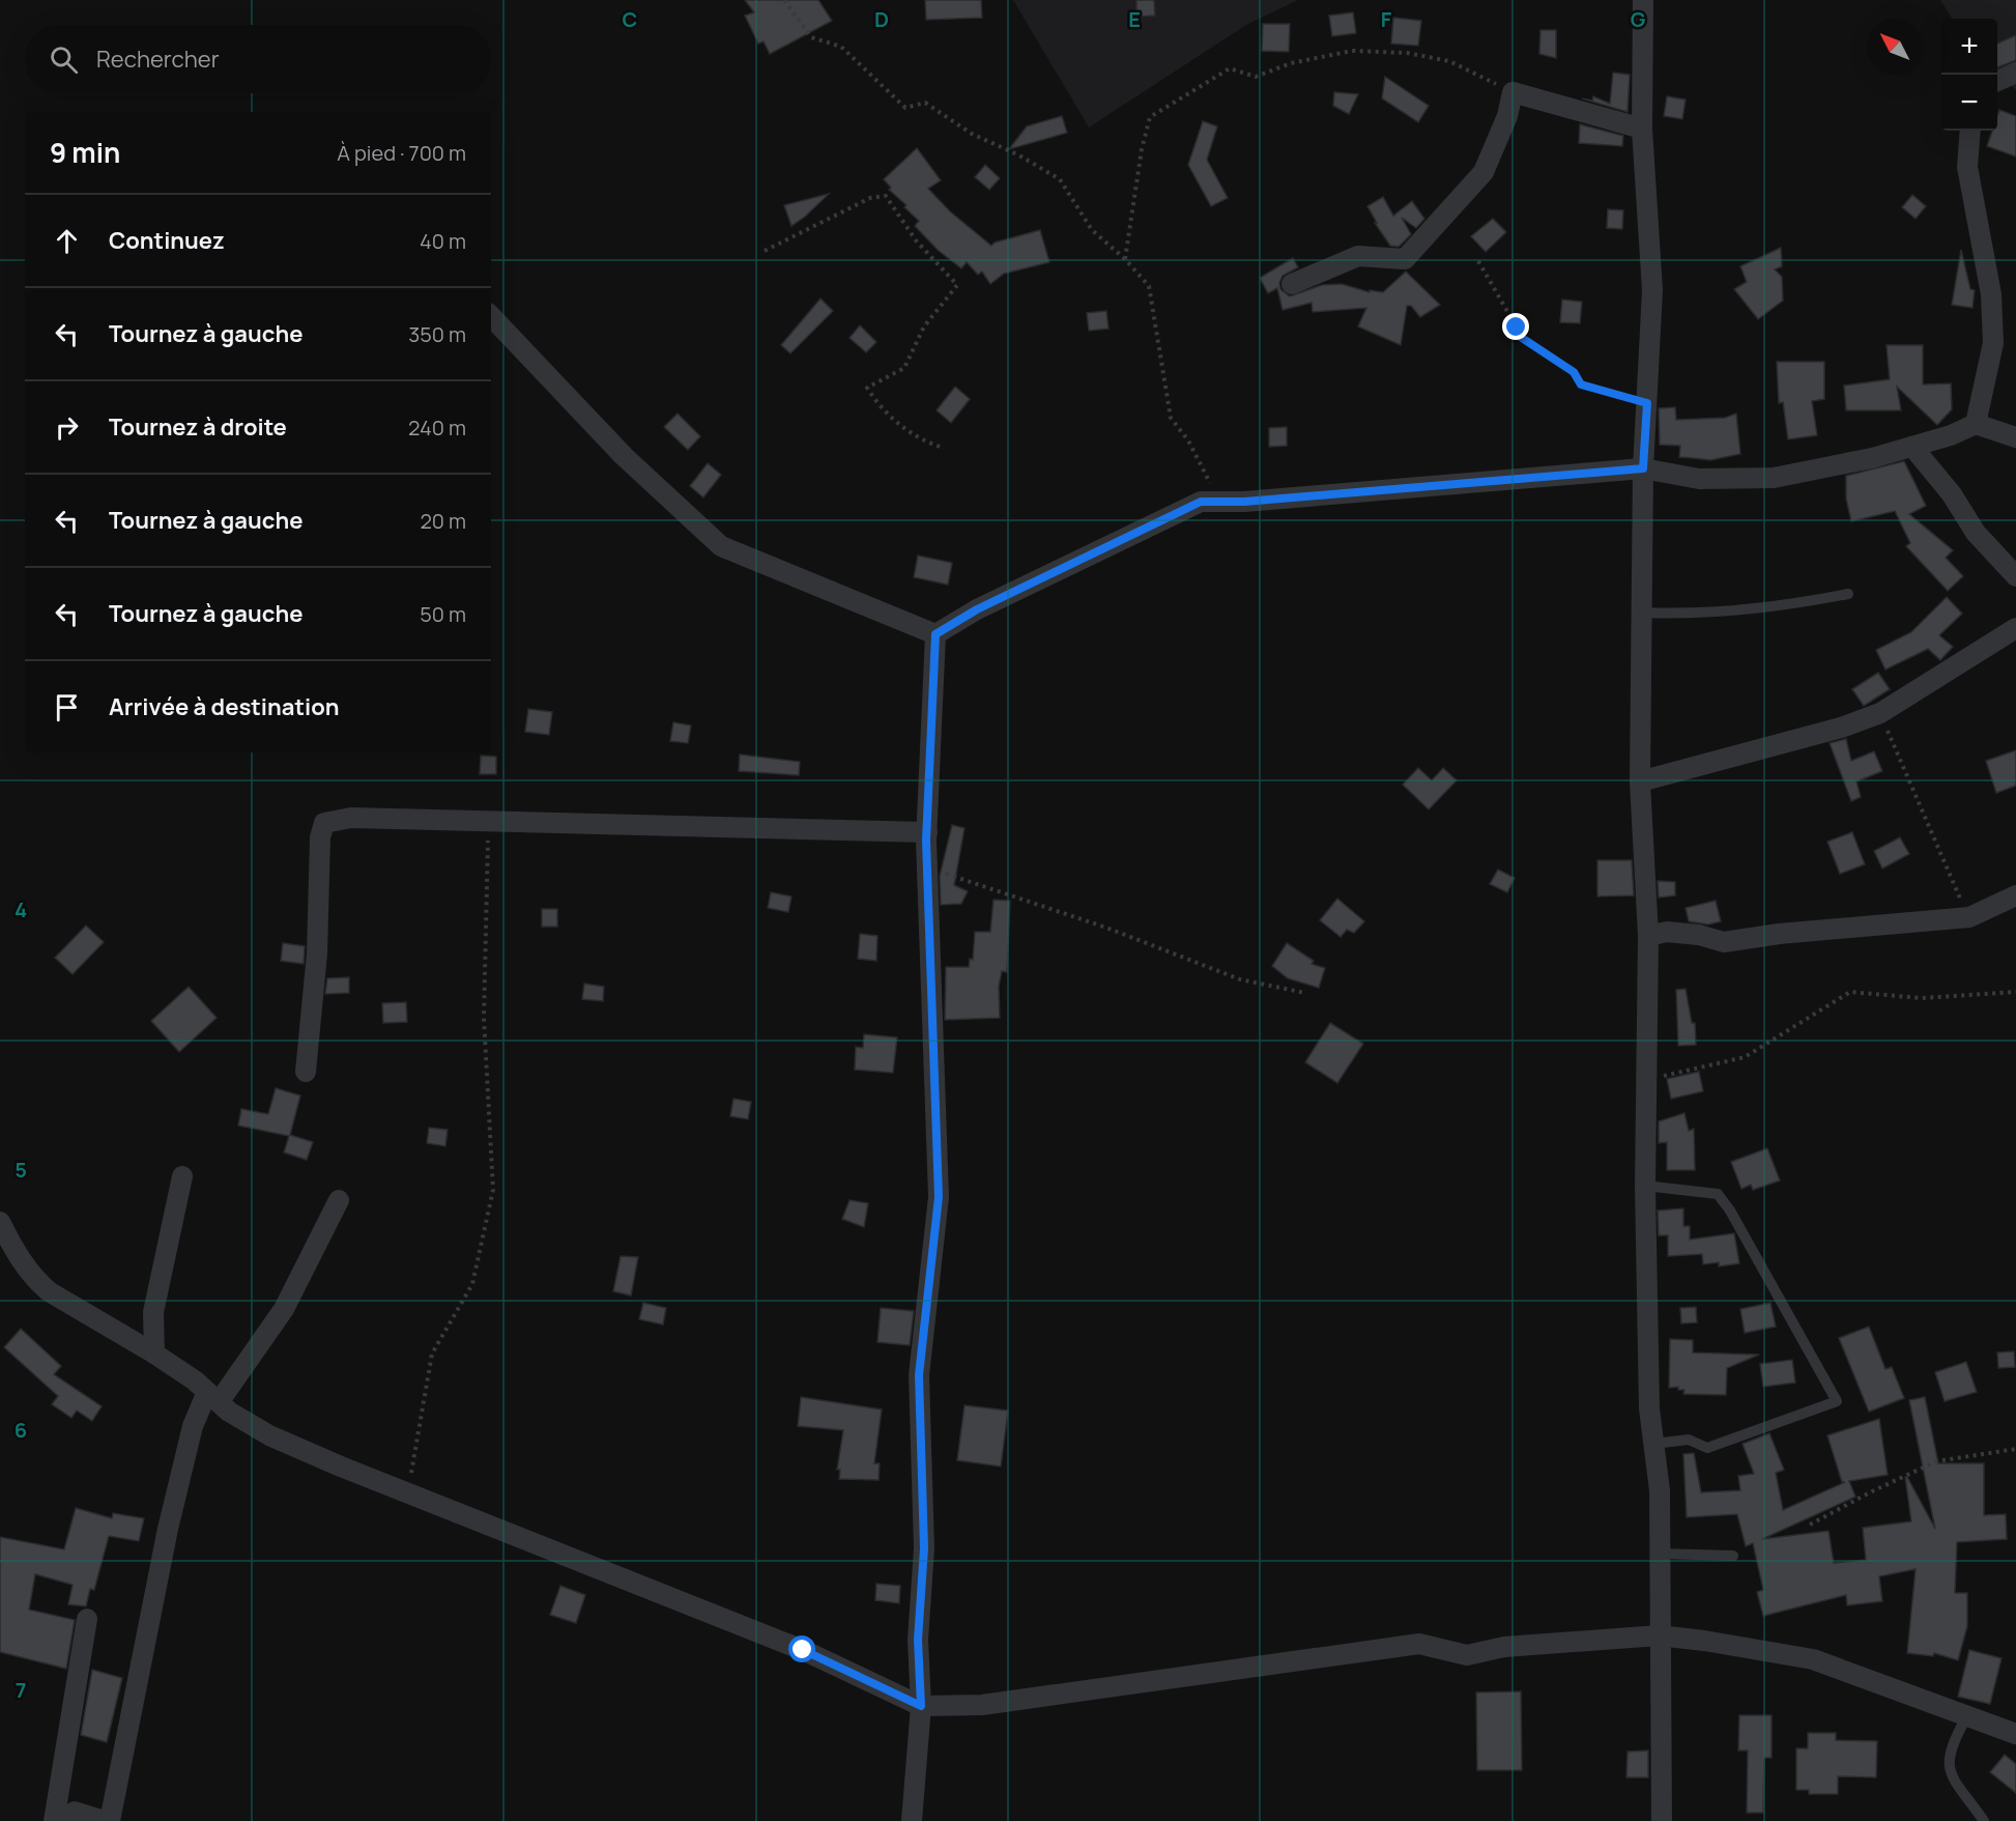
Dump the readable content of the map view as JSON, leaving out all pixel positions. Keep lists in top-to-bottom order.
{
  "north": "top left",
  "page": {
    "map_buttons": ["+", "−"],
    "search": "Rechercher",
    "heading": ["9 min", "À pied · 700 m"],
    "list": [
      ["Continuez", "40 m"],
      ["Tournez à gauche", "350 m"],
      ["Tournez à droite", "240 m"],
      ["Tournez à gauche", "20 m"],
      ["Tournez à gauche", "50 m"],
      "Arrivée à destination"
    ]
  },
  "grid": {
    "columns": [
      "C",
      "D",
      "E",
      "F",
      "G"
    ],
    "rows": [
      "4",
      "5",
      "6",
      "7"
    ]
  }
}
